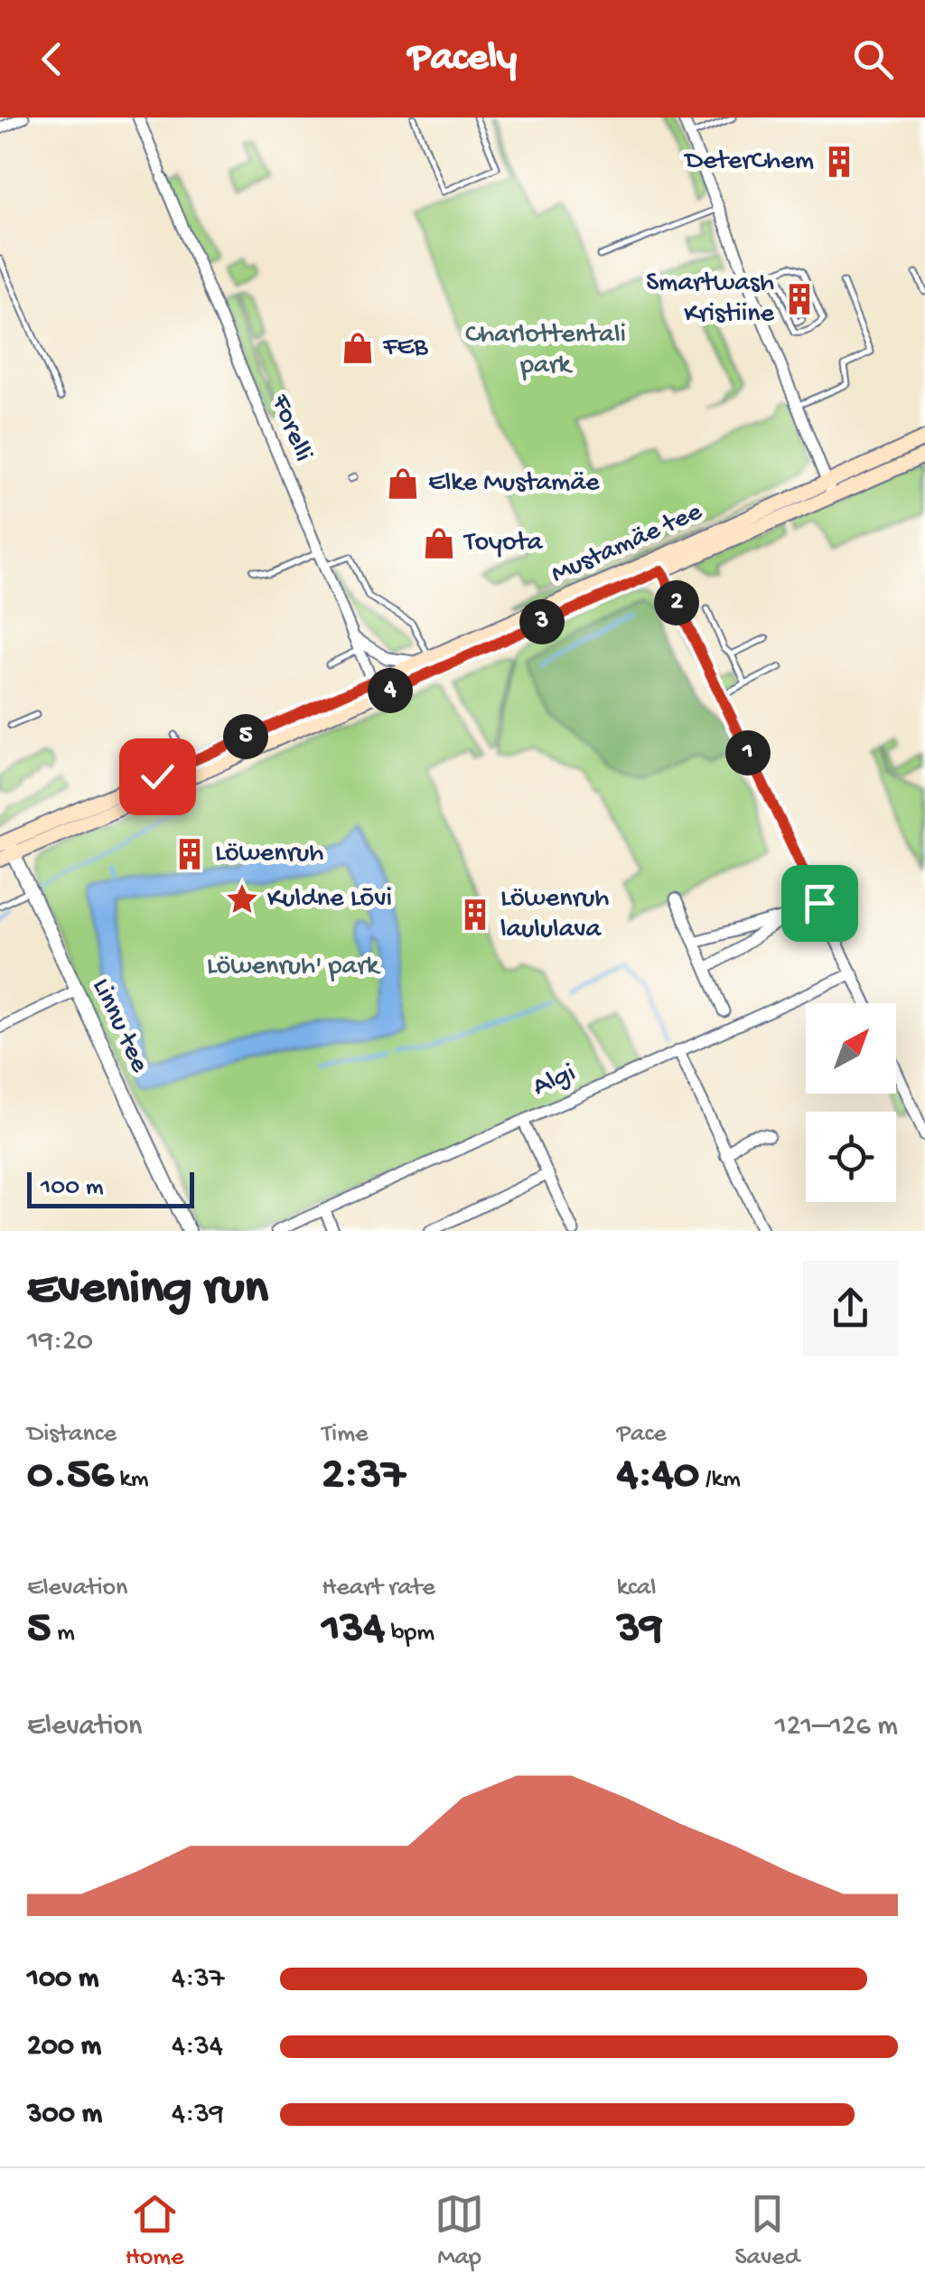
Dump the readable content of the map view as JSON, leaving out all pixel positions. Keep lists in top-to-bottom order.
{
  "streets": {
    "main road": ["Mustamäe tee"],
    "street": ["Forelli", "Linnu tee", "Algi"]
  },
  "crossings": [
    ["Forelli", "Mustamäe tee"],
    ["Mustamäe tee", "Linnu tee"]
  ],
  "parks": ["Charlottentali park", "Löwenruh' park"],
  "places": {
    "building": [
      "DeterChem",
      "Smartwash Kristiine",
      "Löwenruh",
      "Löwenruh laululava"
    ],
    "shop": ["FEB", "Elke Mustamäe", "Toyota"],
    "place": ["Kuldne Lõvi"]
  },
  "scale_bar": "100 m",
  "north": "top right",
  "page": {
    "header": "Pacely",
    "pins": [
      "2",
      "3",
      "4",
      "5",
      "1"
    ],
    "scale": "100 m",
    "heading": ["Evening run", "19:20"],
    "stats": [
      ["Distance", "0.56 km"],
      ["Time", "2:37"],
      ["Pace", "4:40 /km"],
      ["Elevation", "5 m"],
      ["Heart rate", "134 bpm"],
      ["kcal", "39"]
    ],
    "chart": ["Elevation", "121–126 m"],
    "list": [
      {
        "name": "100 m",
        "note": "4:37"
      },
      {
        "name": "200 m",
        "note": "4:34"
      },
      {
        "name": "300 m",
        "note": "4:39"
      }
    ],
    "tabs": ["Home", "Map", "Saved"]
  }
}
